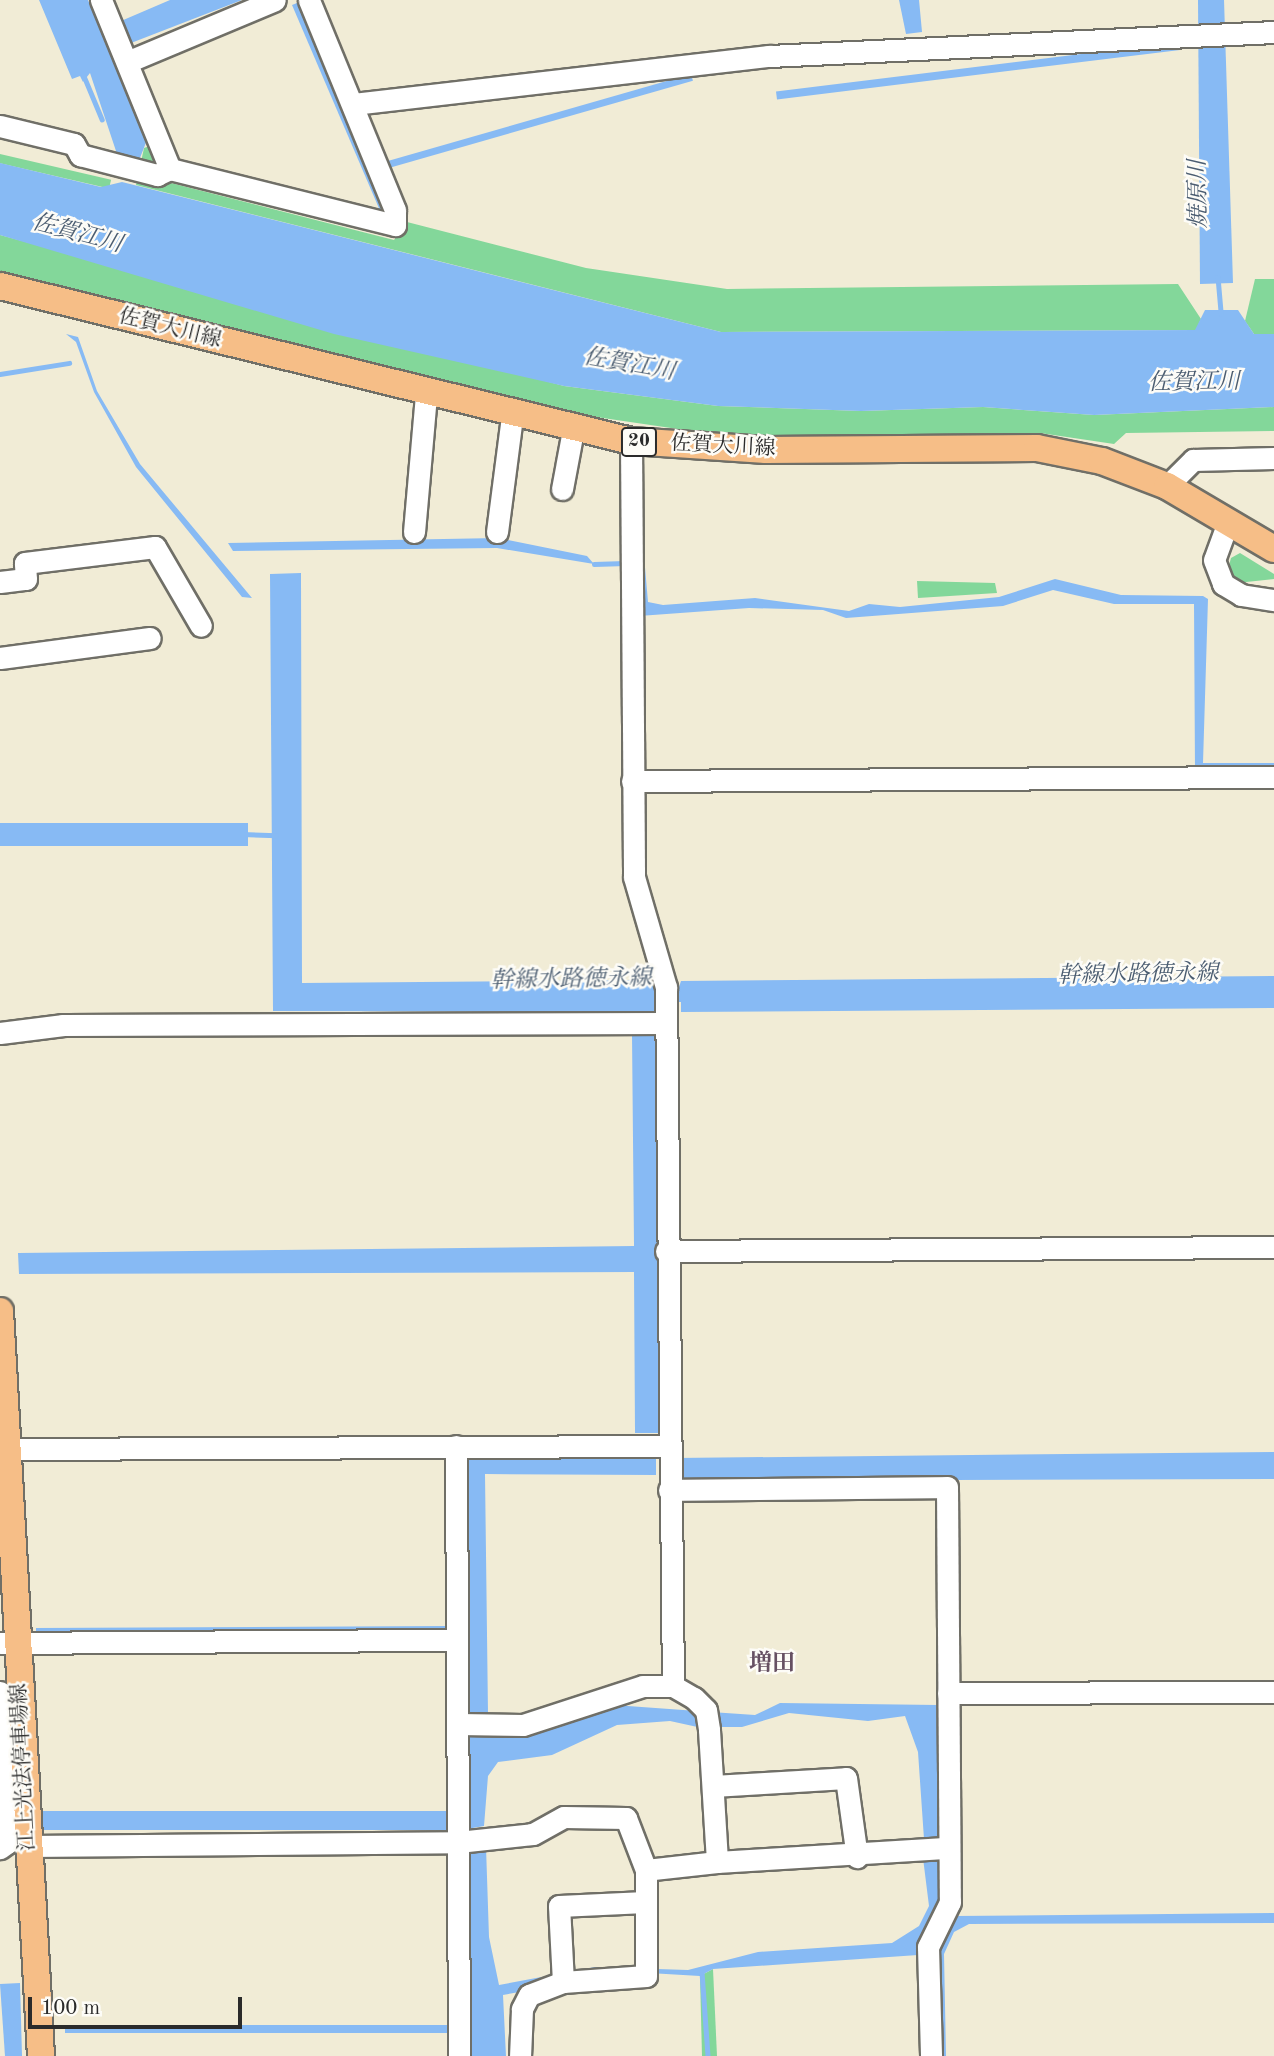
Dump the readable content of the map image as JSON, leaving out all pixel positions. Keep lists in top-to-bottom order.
{
  "streets": {
    "main road": ["佐賀大川線", "20", "江上光法停車場線"]
  },
  "districts": ["増田"],
  "water": ["焼原川", "佐賀江川", "幹線水路徳永線"],
  "scale_bar": "100 m"
}
